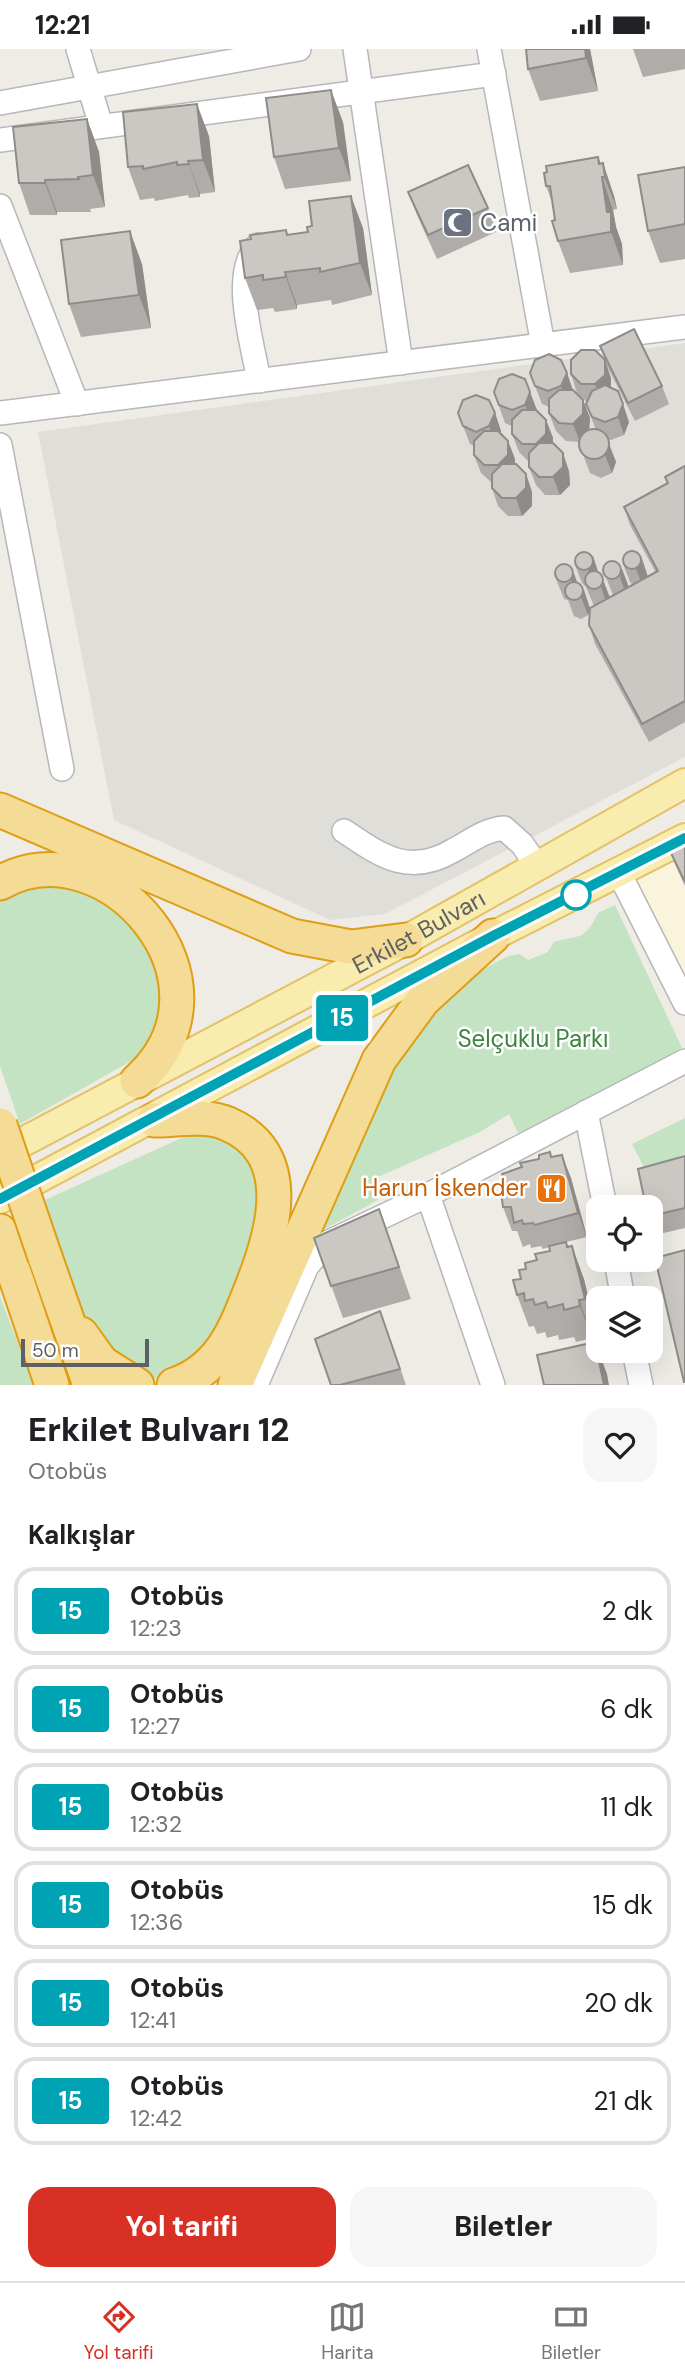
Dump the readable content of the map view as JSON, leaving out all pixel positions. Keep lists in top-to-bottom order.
{
  "streets": {
    "main road": ["Erkilet Bulvarı"]
  },
  "parks": ["Selçuklu Parkı"],
  "places": {
    "mosque": ["Cami"],
    "restaurant": ["Harun İskender"]
  },
  "lines": ["bus line 15"],
  "scale_bar": "50 m",
  "page": {
    "status": "12:21",
    "on_map": "15",
    "scale": "50 m",
    "heading": [
      ["Erkilet Bulvarı 12", "Otobüs"],
      "Kalkışlar"
    ],
    "list": [
      {
        "mark": "15",
        "name": "Otobüs",
        "note": "12:23",
        "value": "2 dk"
      },
      {
        "mark": "15",
        "name": "Otobüs",
        "note": "12:27",
        "value": "6 dk"
      },
      {
        "mark": "15",
        "name": "Otobüs",
        "note": "12:32",
        "value": "11 dk"
      },
      {
        "mark": "15",
        "name": "Otobüs",
        "note": "12:36",
        "value": "15 dk"
      },
      {
        "mark": "15",
        "name": "Otobüs",
        "note": "12:41",
        "value": "20 dk"
      },
      {
        "mark": "15",
        "name": "Otobüs",
        "note": "12:42",
        "value": "21 dk"
      }
    ],
    "buttons": ["Yol tarifi", "Biletler"],
    "tabs": ["Yol tarifi", "Harita", "Biletler"]
  }
}
